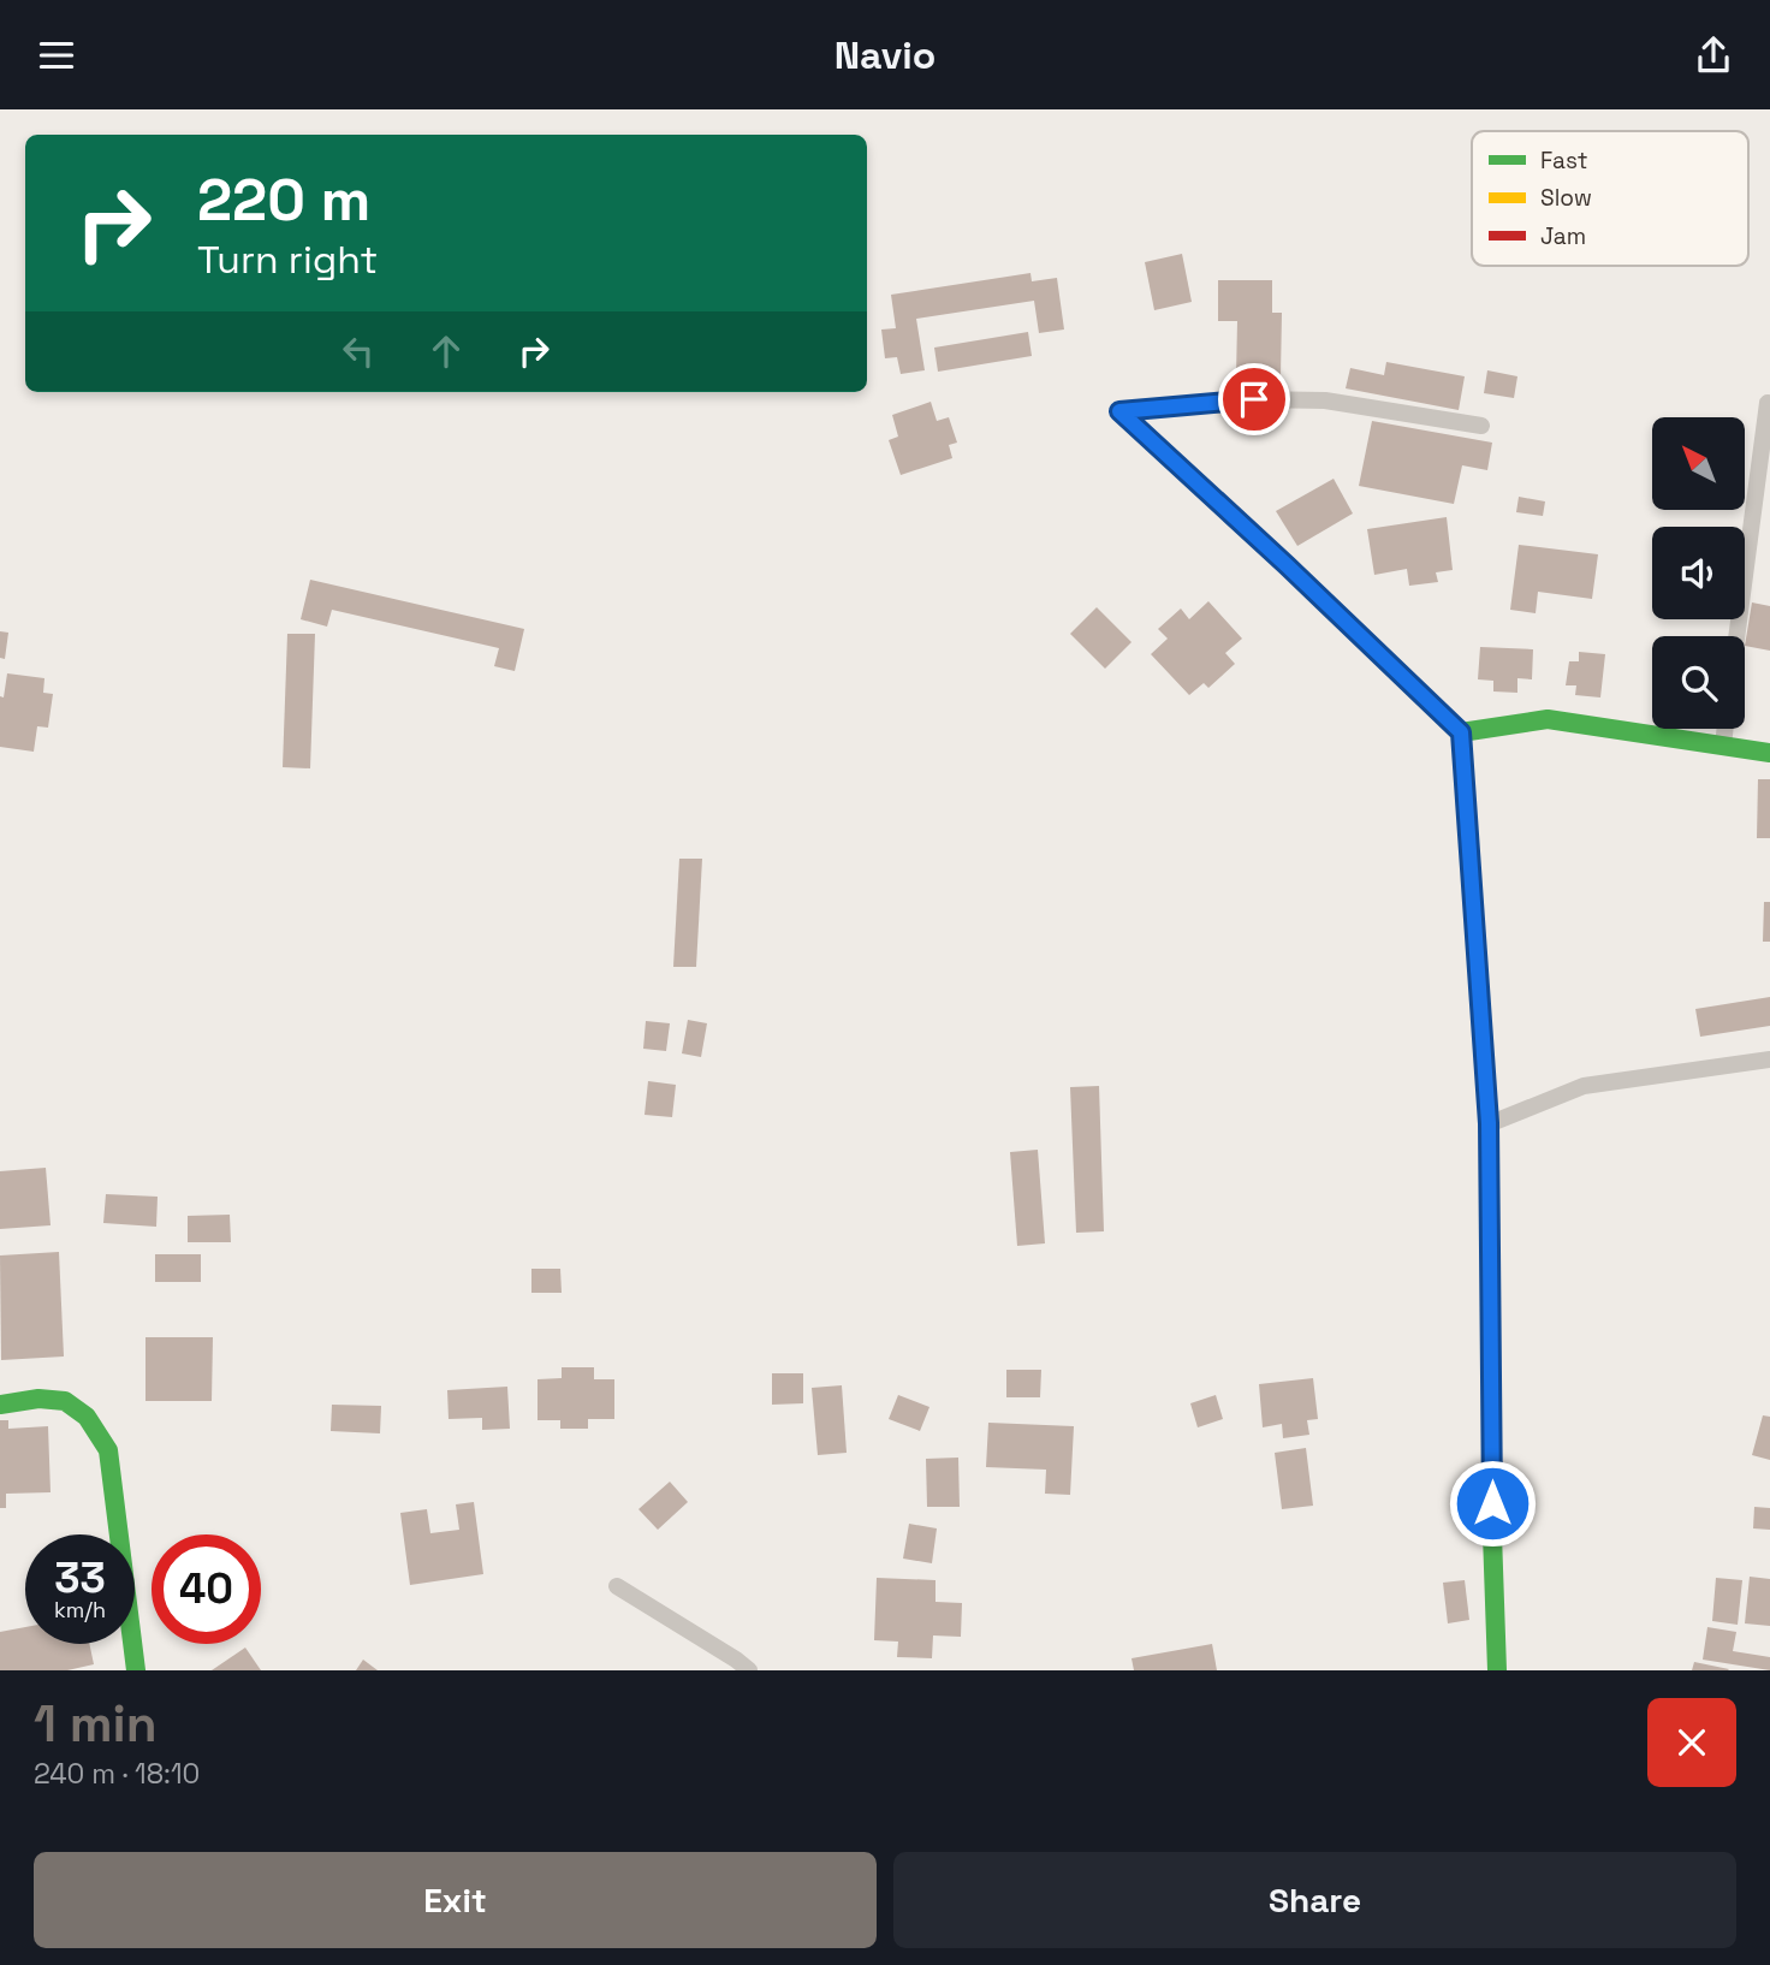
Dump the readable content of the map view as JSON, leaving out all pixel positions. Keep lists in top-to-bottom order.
{
  "legend": ["Fast", "Slow", "Jam"],
  "north": "top left",
  "page": {
    "header": "Navio",
    "turn": ["220 m", "Turn right"],
    "speed": "33 km/h",
    "limit": "40",
    "heading": ["1 min", "240 m · 18:10"],
    "buttons": ["Exit", "Share"]
  }
}
